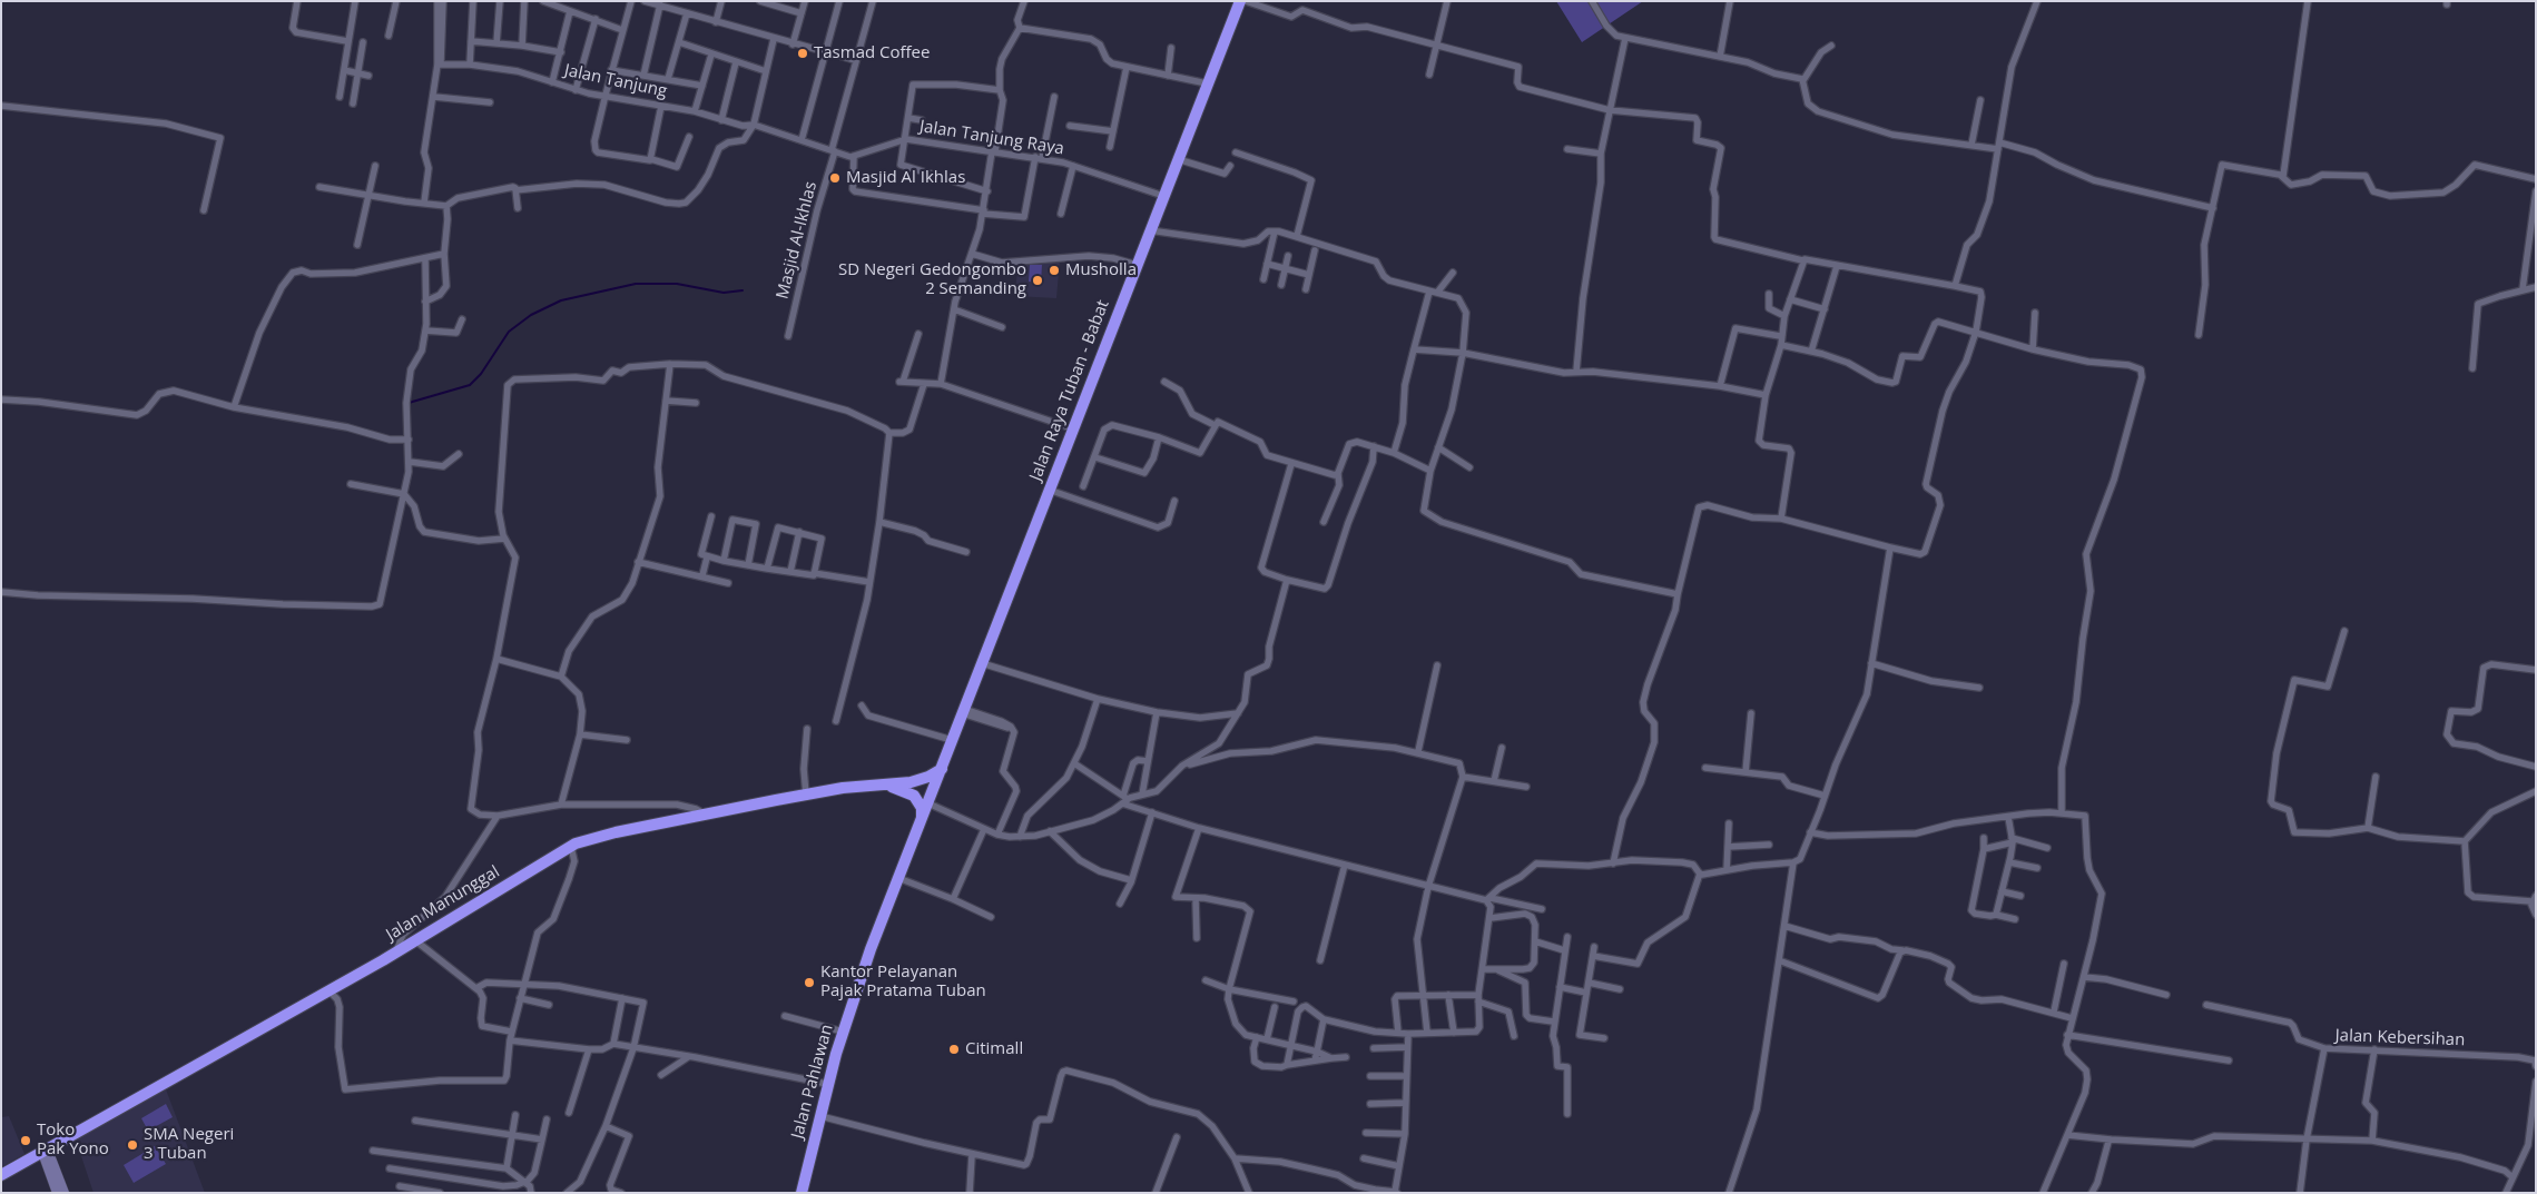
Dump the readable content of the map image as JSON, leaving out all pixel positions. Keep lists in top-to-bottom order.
{
  "streets": {
    "highway": ["Jalan Raya Tuban - Babat", "Jalan Manunggal", "Jalan Pahlawan"],
    "street": [
      "Jalan Tanjung",
      "Jalan Tanjung Raya",
      "Masjid Al-Ikhlas",
      "Jalan Kebersihan"
    ]
  },
  "crossings": [
    ["Jalan Tanjung Raya", "Jalan Raya Tuban - Babat"],
    ["Jalan Raya Tuban - Babat", "Jalan Manunggal"],
    ["Jalan Raya Tuban - Babat", "Jalan Pahlawan"]
  ],
  "places": [
    "Tasmad Coffee",
    "Masjid Al Ikhlas",
    "Musholla",
    "SD Negeri Gedongombo 2 Semanding",
    "Kantor Pelayanan Pajak Pratama Tuban",
    "Citimall",
    "Toko Pak Yono",
    "SMA Negeri 3 Tuban"
  ]
}
